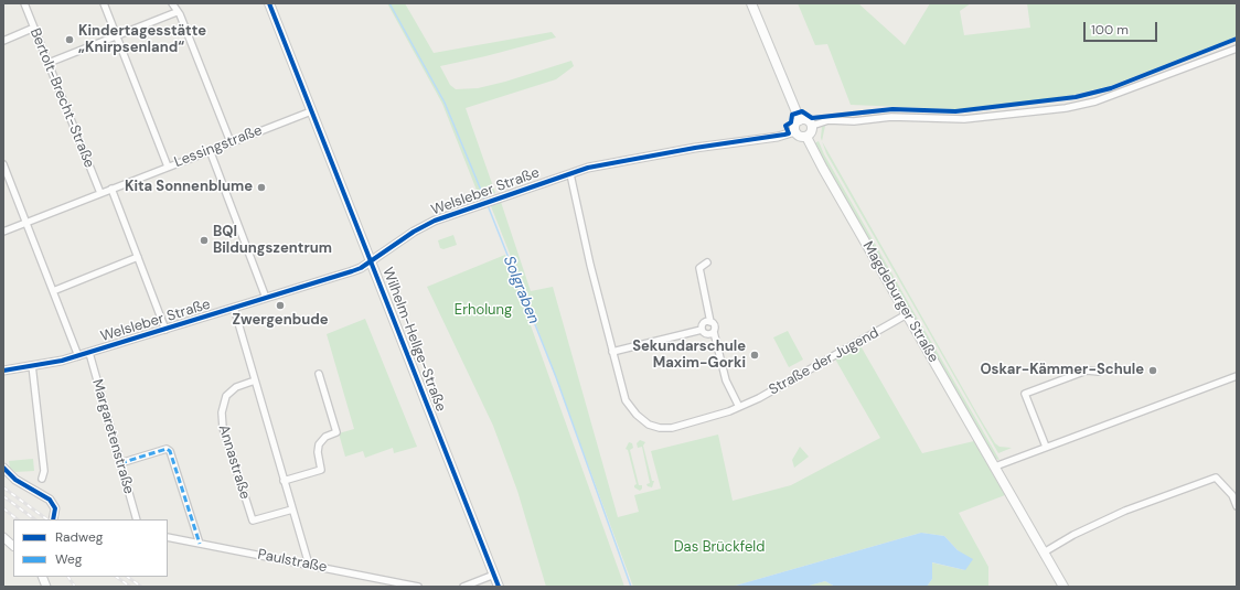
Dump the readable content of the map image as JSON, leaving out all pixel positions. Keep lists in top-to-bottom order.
{
  "streets": {
    "main road": ["Magdeburger Straße", "Wilhelm-Hellge-Straße"],
    "street": [
      "Bertolt-Brecht-Straße",
      "Lessingstraße",
      "Welsleber Straße",
      "Straße der Jugend",
      "Margaretenstraße",
      "Annastraße",
      "Paulstraße"
    ]
  },
  "crossings": [
    ["Bertolt-Brecht-Straße", "Lessingstraße"],
    ["Lessingstraße", "Wilhelm-Hellge-Straße"],
    ["Welsleber Straße", "Magdeburger Straße"],
    ["Welsleber Straße", "Wilhelm-Hellge-Straße"],
    ["Welsleber Straße", "Straße der Jugend"],
    ["Welsleber Straße", "Margaretenstraße"],
    ["Magdeburger Straße", "Straße der Jugend"]
  ],
  "water": ["Solgraben"],
  "parks": ["Erholung", "Das Brückfeld"],
  "places": [
    "Kindertagesstätte „Knirpsenland“",
    "Kita Sonnenblume",
    "BQI Bildungszentrum",
    "Zwergenbude",
    "Sekundarschule Maxim-Gorki",
    "Oskar-Kämmer-Schule"
  ],
  "legend": ["Radweg", "Weg"],
  "scale_bar": "100 m"
}
